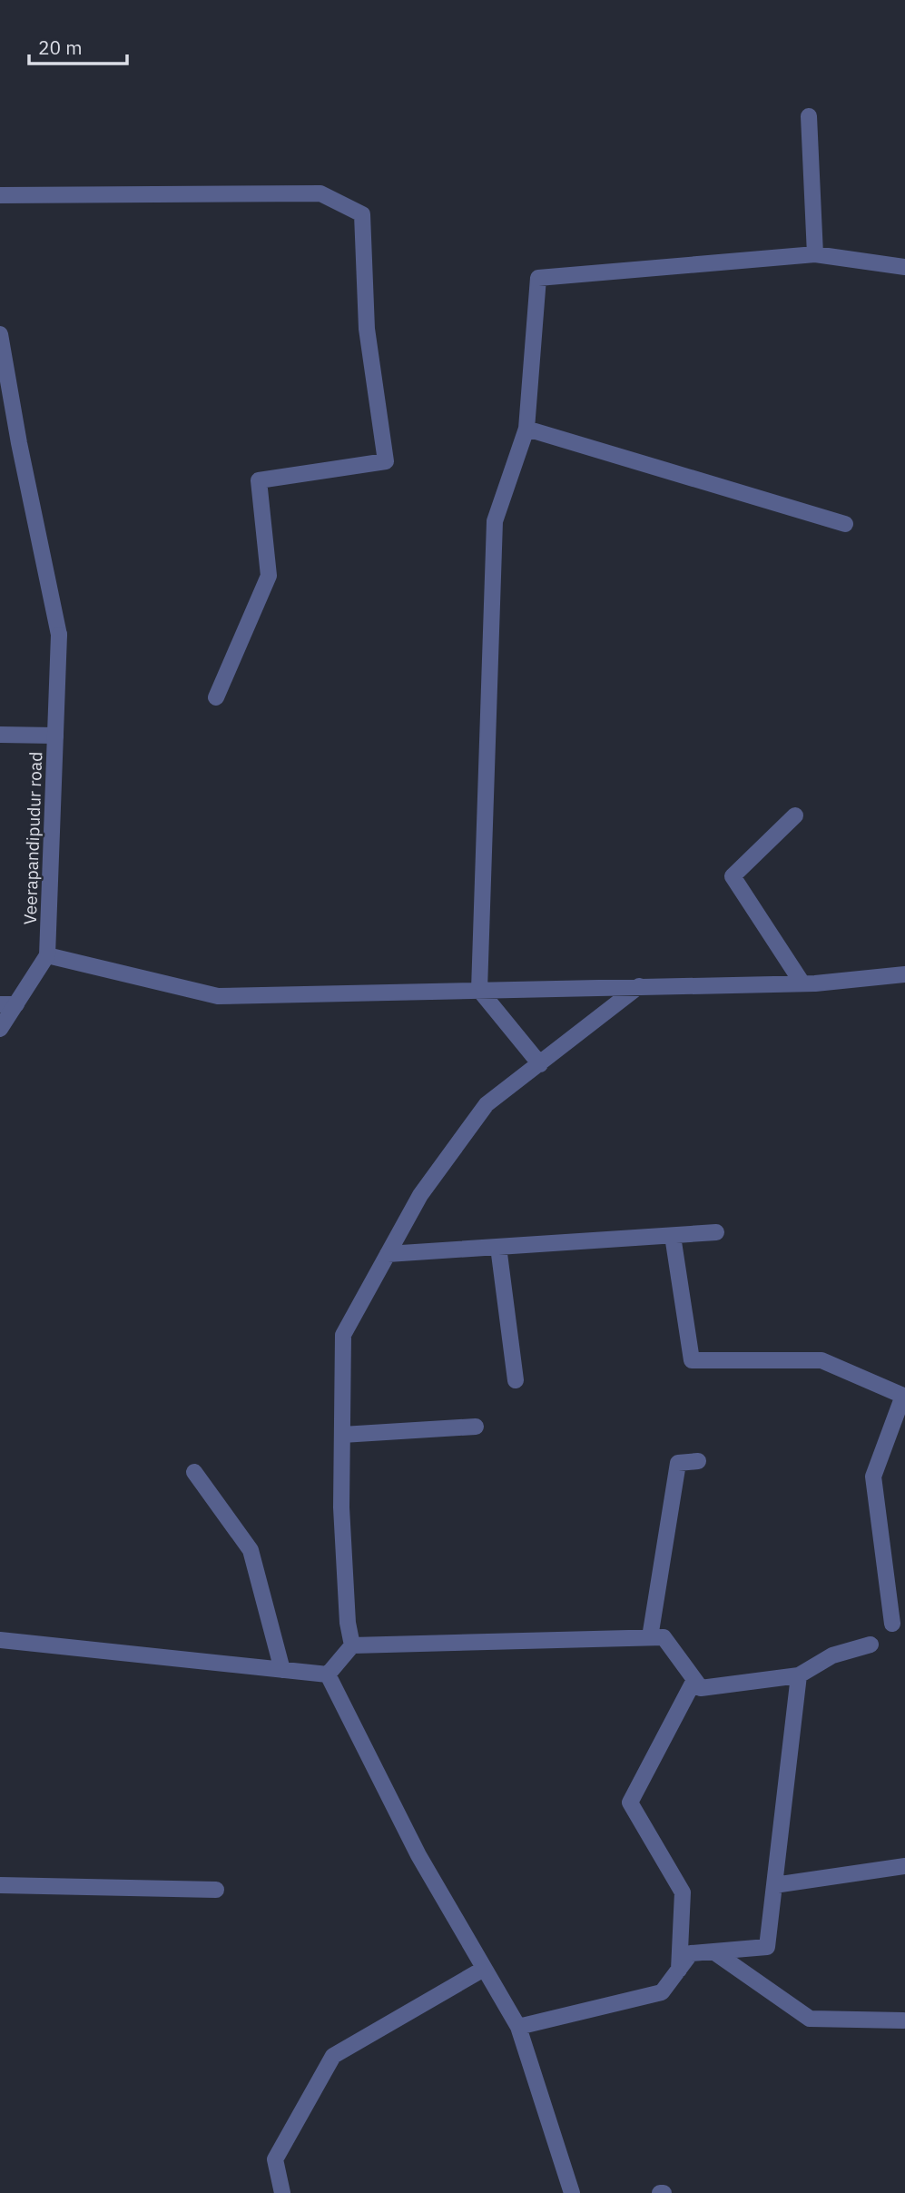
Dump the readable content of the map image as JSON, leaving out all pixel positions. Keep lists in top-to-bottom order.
{
  "streets": {
    "street": ["Veerapandipudur road"]
  },
  "scale_bar": "20 m"
}
